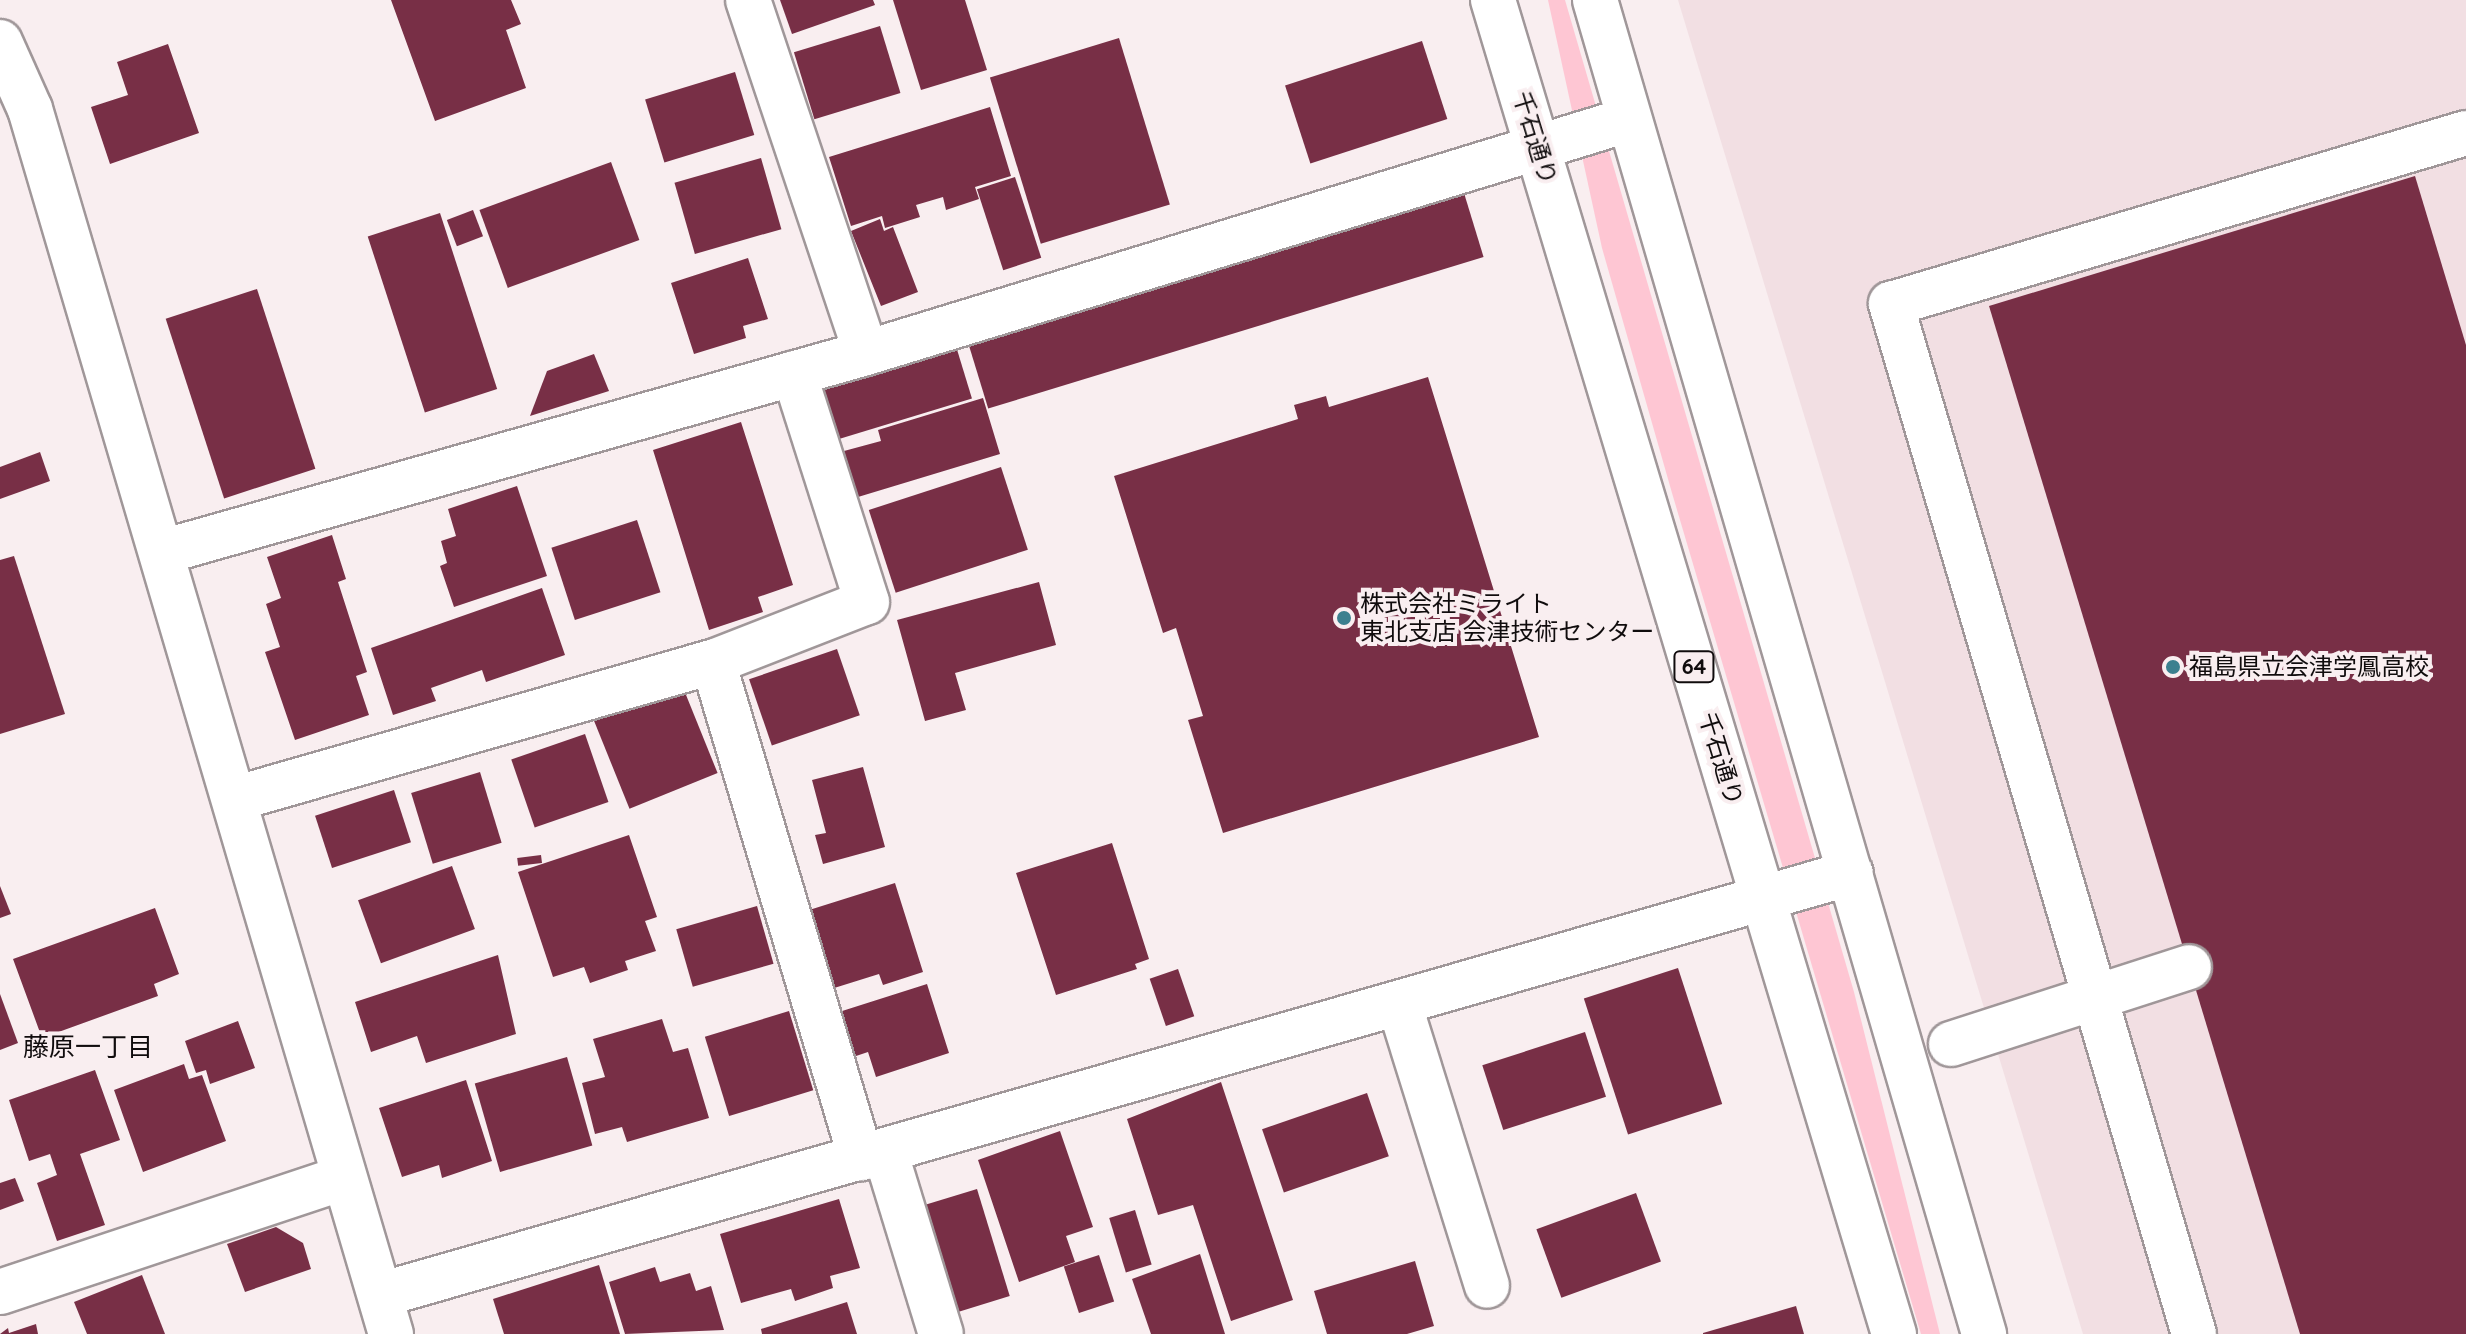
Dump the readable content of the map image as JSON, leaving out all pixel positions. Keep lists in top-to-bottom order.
{
  "streets": {
    "street": ["千石通り", "64"]
  },
  "districts": ["藤原一丁目"],
  "places": ["株式会社ミライト 東北支店 会津技術センター", "福島県立会津学鳳高校"]
}
